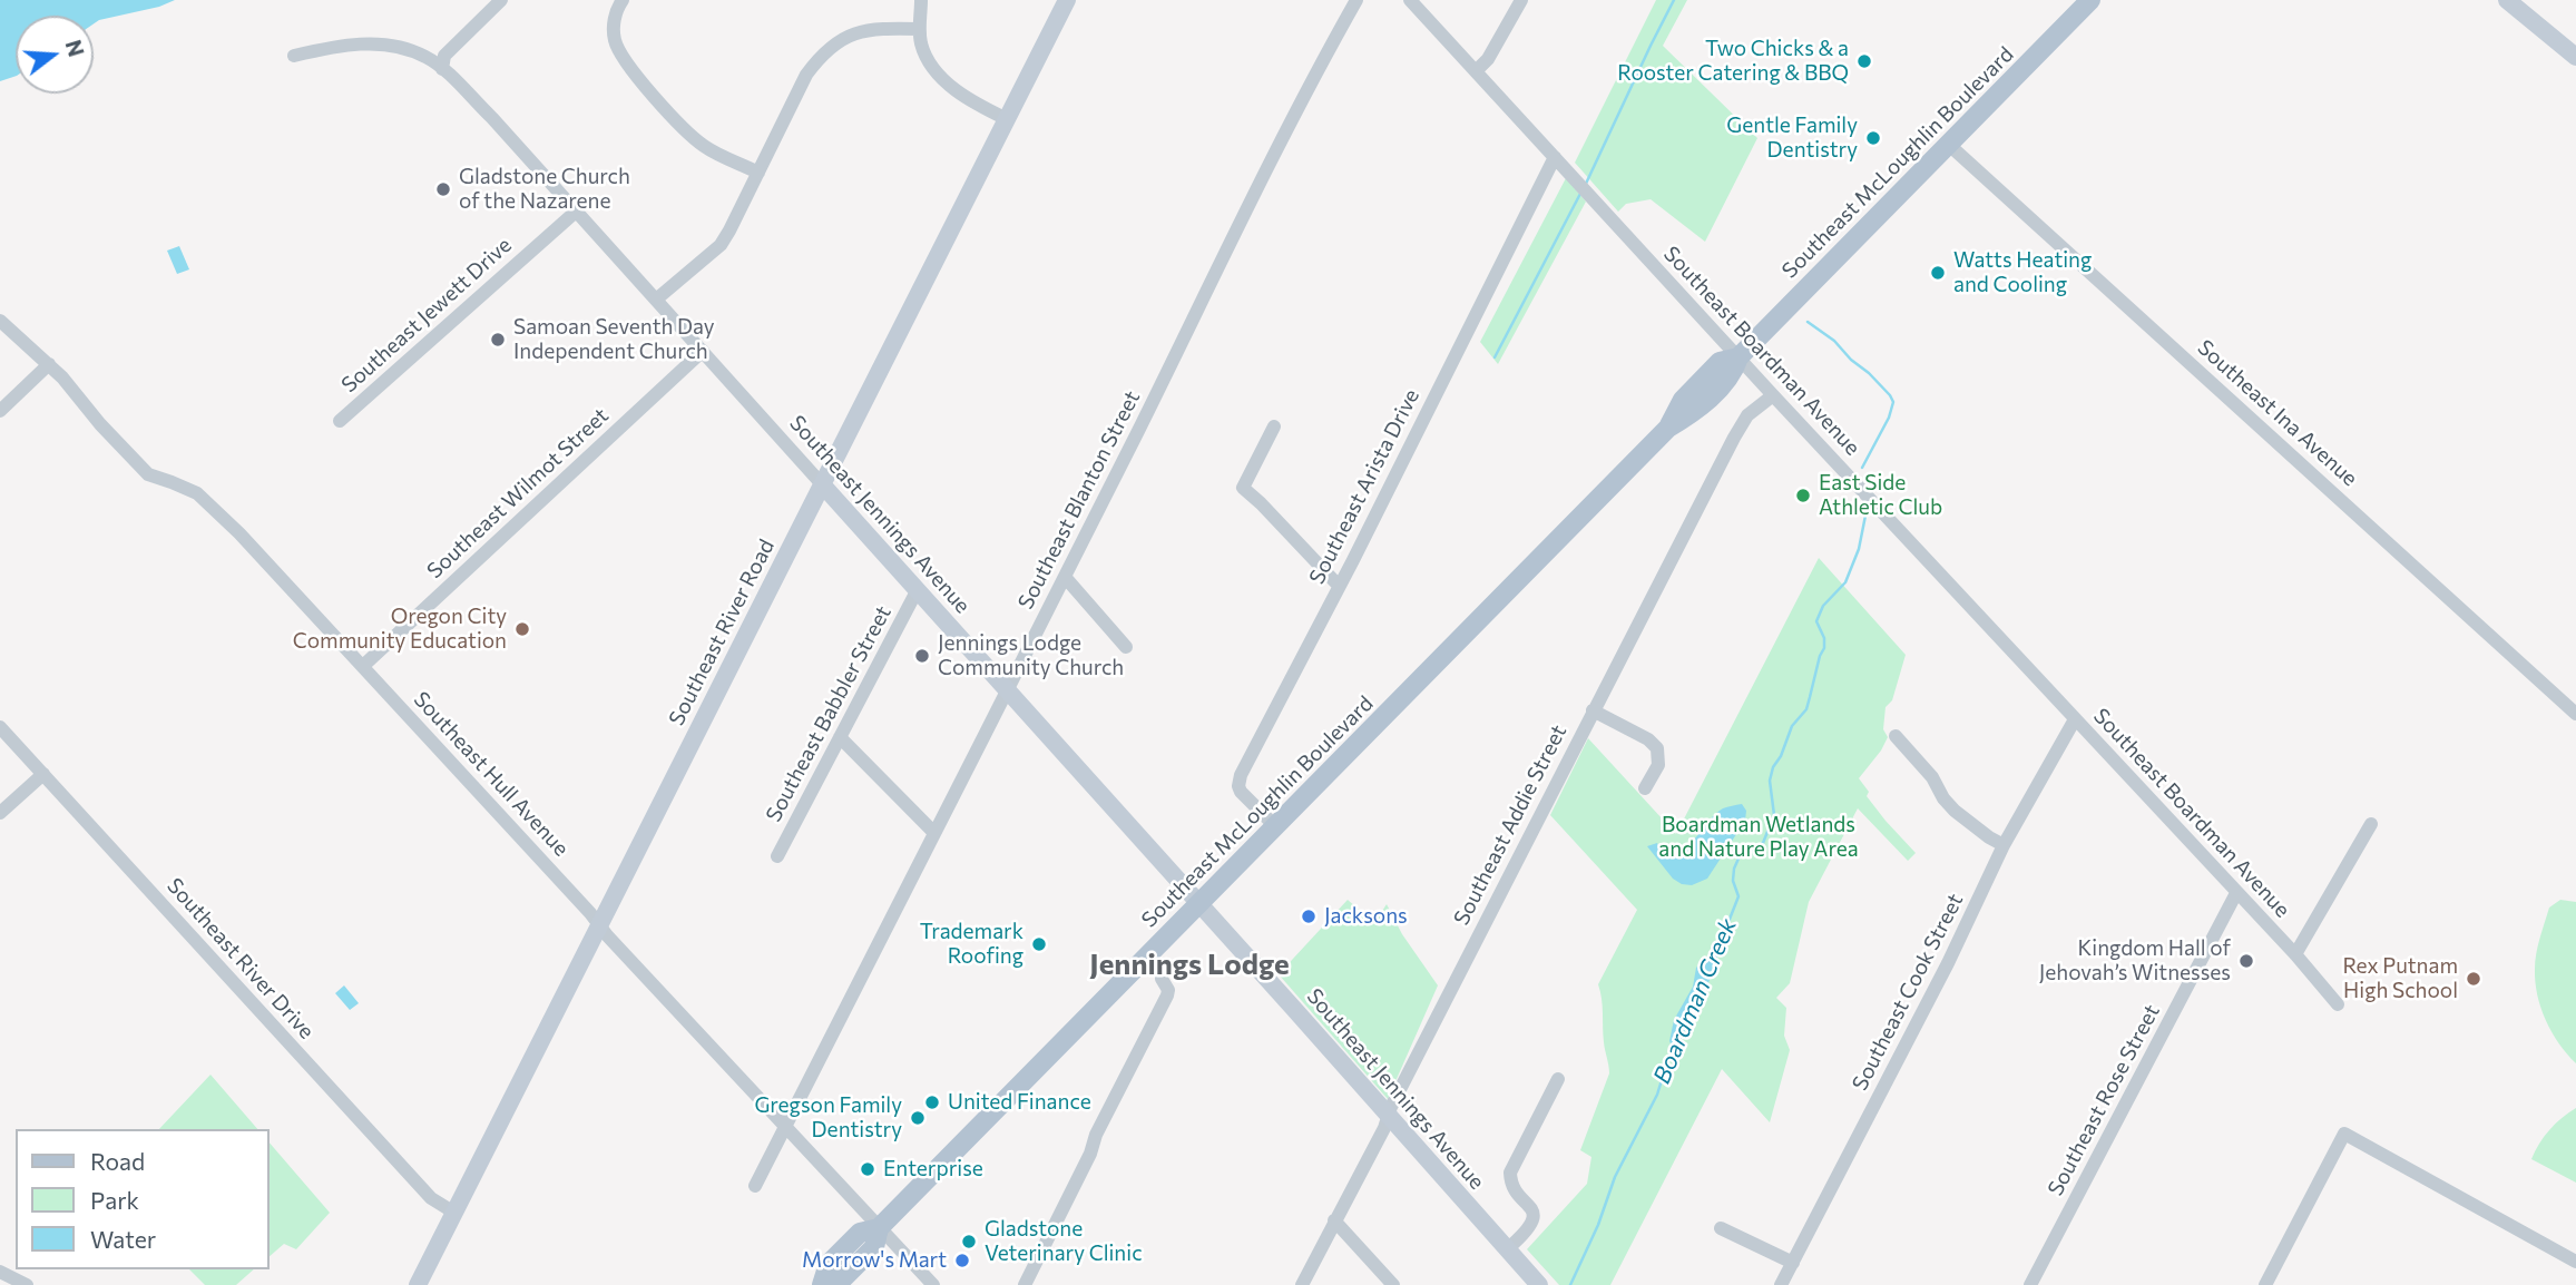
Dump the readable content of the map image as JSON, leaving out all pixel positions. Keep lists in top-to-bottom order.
{
  "streets": {
    "main road": ["Southeast McLoughlin Boulevard"],
    "street": [
      "Southeast Jewett Drive",
      "Southeast Boardman Avenue",
      "Southeast Ina Avenue",
      "Southeast Arista Drive",
      "Southeast Wilmot Street",
      "Southeast Blanton Street",
      "Southeast Jennings Avenue",
      "Southeast River Road",
      "Southeast Babbler Street",
      "Southeast Hull Avenue",
      "Southeast Addie Street",
      "Southeast River Drive",
      "Southeast Cook Street",
      "Southeast Rose Street"
    ]
  },
  "crossings": [
    ["Southeast McLoughlin Boulevard", "Southeast Boardman Avenue"],
    ["Southeast McLoughlin Boulevard", "Southeast Ina Avenue"],
    ["Southeast McLoughlin Boulevard", "Southeast Arista Drive"],
    ["Southeast McLoughlin Boulevard", "Southeast Jennings Avenue"],
    ["Southeast McLoughlin Boulevard", "Southeast Hull Avenue"],
    ["Southeast Jewett Drive", "Southeast Jennings Avenue"],
    ["Southeast Boardman Avenue", "Southeast Arista Drive"],
    ["Southeast Boardman Avenue", "Southeast Addie Street"],
    ["Southeast Boardman Avenue", "Southeast Cook Street"],
    ["Southeast Boardman Avenue", "Southeast Rose Street"],
    ["Southeast Wilmot Street", "Southeast Jennings Avenue"],
    ["Southeast Wilmot Street", "Southeast Hull Avenue"],
    ["Southeast Blanton Street", "Southeast Jennings Avenue"],
    ["Southeast Blanton Street", "Southeast Hull Avenue"],
    ["Southeast Jennings Avenue", "Southeast River Road"],
    ["Southeast Jennings Avenue", "Southeast Babbler Street"],
    ["Southeast Jennings Avenue", "Southeast Addie Street"],
    ["Southeast River Road", "Southeast Hull Avenue"],
    ["Southeast River Road", "Southeast River Drive"]
  ],
  "districts": ["Jennings Lodge"],
  "water": ["Boardman Creek"],
  "parks": ["Boardman Wetlands and Nature Play Area"],
  "places": [
    "Two Chicks & a Rooster Catering & BBQ",
    "Gentle Family Dentistry",
    "Gladstone Church of the Nazarene",
    "Watts Heating and Cooling",
    "Samoan Seventh Day Independent Church",
    "East Side Athletic Club",
    "Oregon City Community Education",
    "Jennings Lodge Community Church",
    "Jacksons",
    "Trademark Roofing",
    "Kingdom Hall of Jehovah’s Witnesses",
    "Rex Putnam High School",
    "United Finance",
    "Gregson Family Dentistry",
    "Enterprise",
    "Gladstone Veterinary Clinic",
    "Morrow's Mart"
  ],
  "legend": ["Road", "Park", "Water"],
  "north": "right"
}
